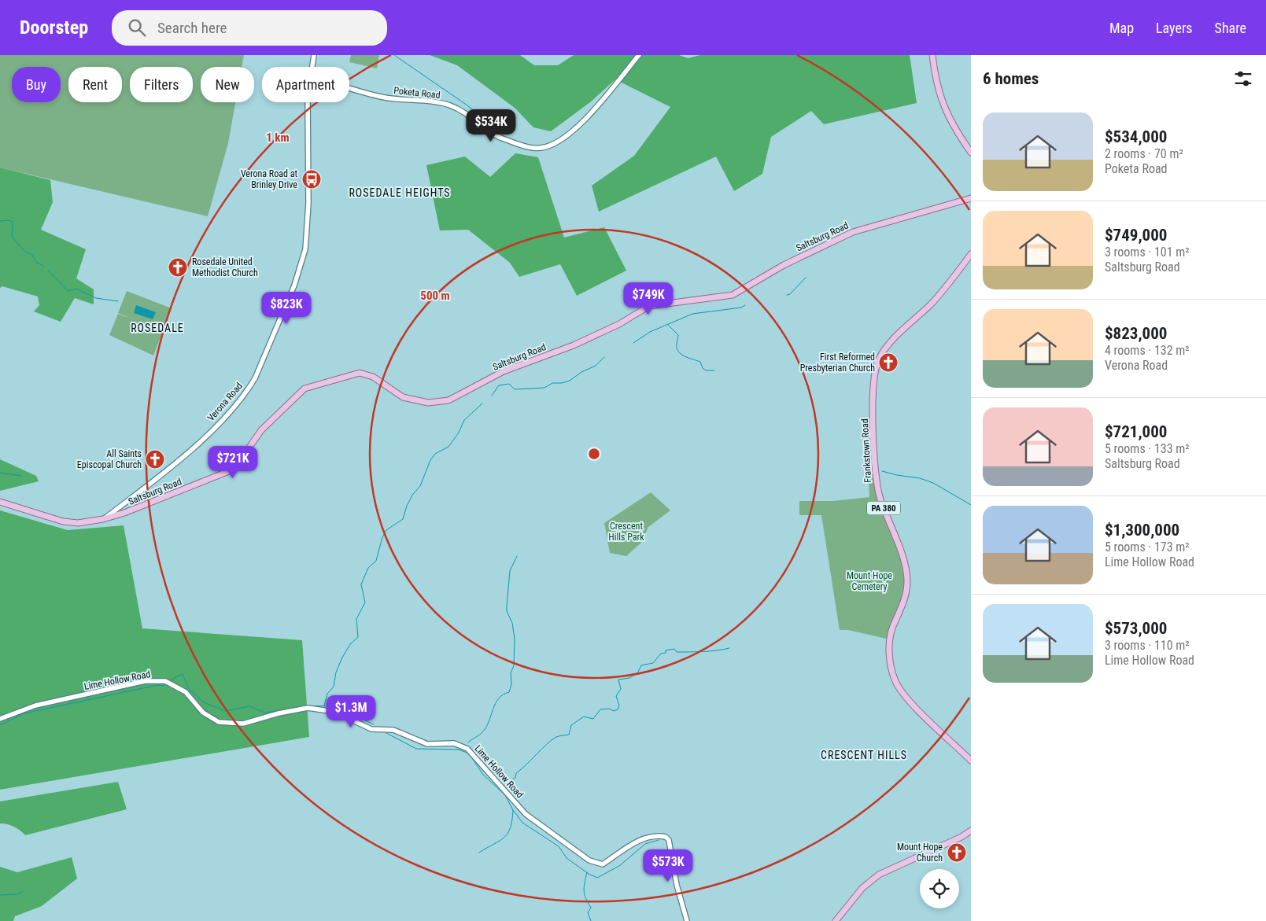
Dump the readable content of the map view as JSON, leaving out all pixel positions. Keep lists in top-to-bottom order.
{
  "streets": {
    "main road": [
      "Saltsburg Road",
      "Verona Road",
      "Frankstown Road",
      "PA 380"
    ],
    "street": ["Poketa Road", "Lime Hollow Road"]
  },
  "crossings": [
    ["Saltsburg Road", "Verona Road"]
  ],
  "districts": ["ROSEDALE HEIGHTS", "ROSEDALE", "CRESCENT HILLS"],
  "parks": ["Crescent Hills Park", "Mount Hope Cemetery"],
  "places": {
    "bus stop": ["Verona Road at Brinley Drive"],
    "church": [
      "Rosedale United Methodist Church",
      "First Reformed Presbyterian Church",
      "All Saints Episcopal Church",
      "Mount Hope Church"
    ]
  },
  "page": {
    "header": "Doorstep",
    "search": "Search here",
    "nav": ["Map", "Layers", "Share"],
    "heading": "6 homes",
    "chip": [
      "Buy",
      "Rent",
      "Filters",
      "New",
      "Apartment"
    ],
    "list": [
      {
        "name": "$534,000",
        "note": "2 rooms · 70 m² · Poketa Road"
      },
      {
        "name": "$749,000",
        "note": "3 rooms · 101 m² · Saltsburg Road"
      },
      {
        "name": "$823,000",
        "note": "4 rooms · 132 m² · Verona Road"
      },
      {
        "name": "$721,000",
        "note": "5 rooms · 133 m² · Saltsburg Road"
      },
      {
        "name": "$1,300,000",
        "note": "5 rooms · 173 m² · Lime Hollow Road"
      },
      {
        "name": "$573,000",
        "note": "3 rooms · 110 m² · Lime Hollow Road"
      }
    ],
    "price": [
      "$534K",
      "$749K",
      "$823K",
      "$721K",
      "$1.3M",
      "$573K"
    ]
  },
  "rings": ["1 km", "500 m"]
}
